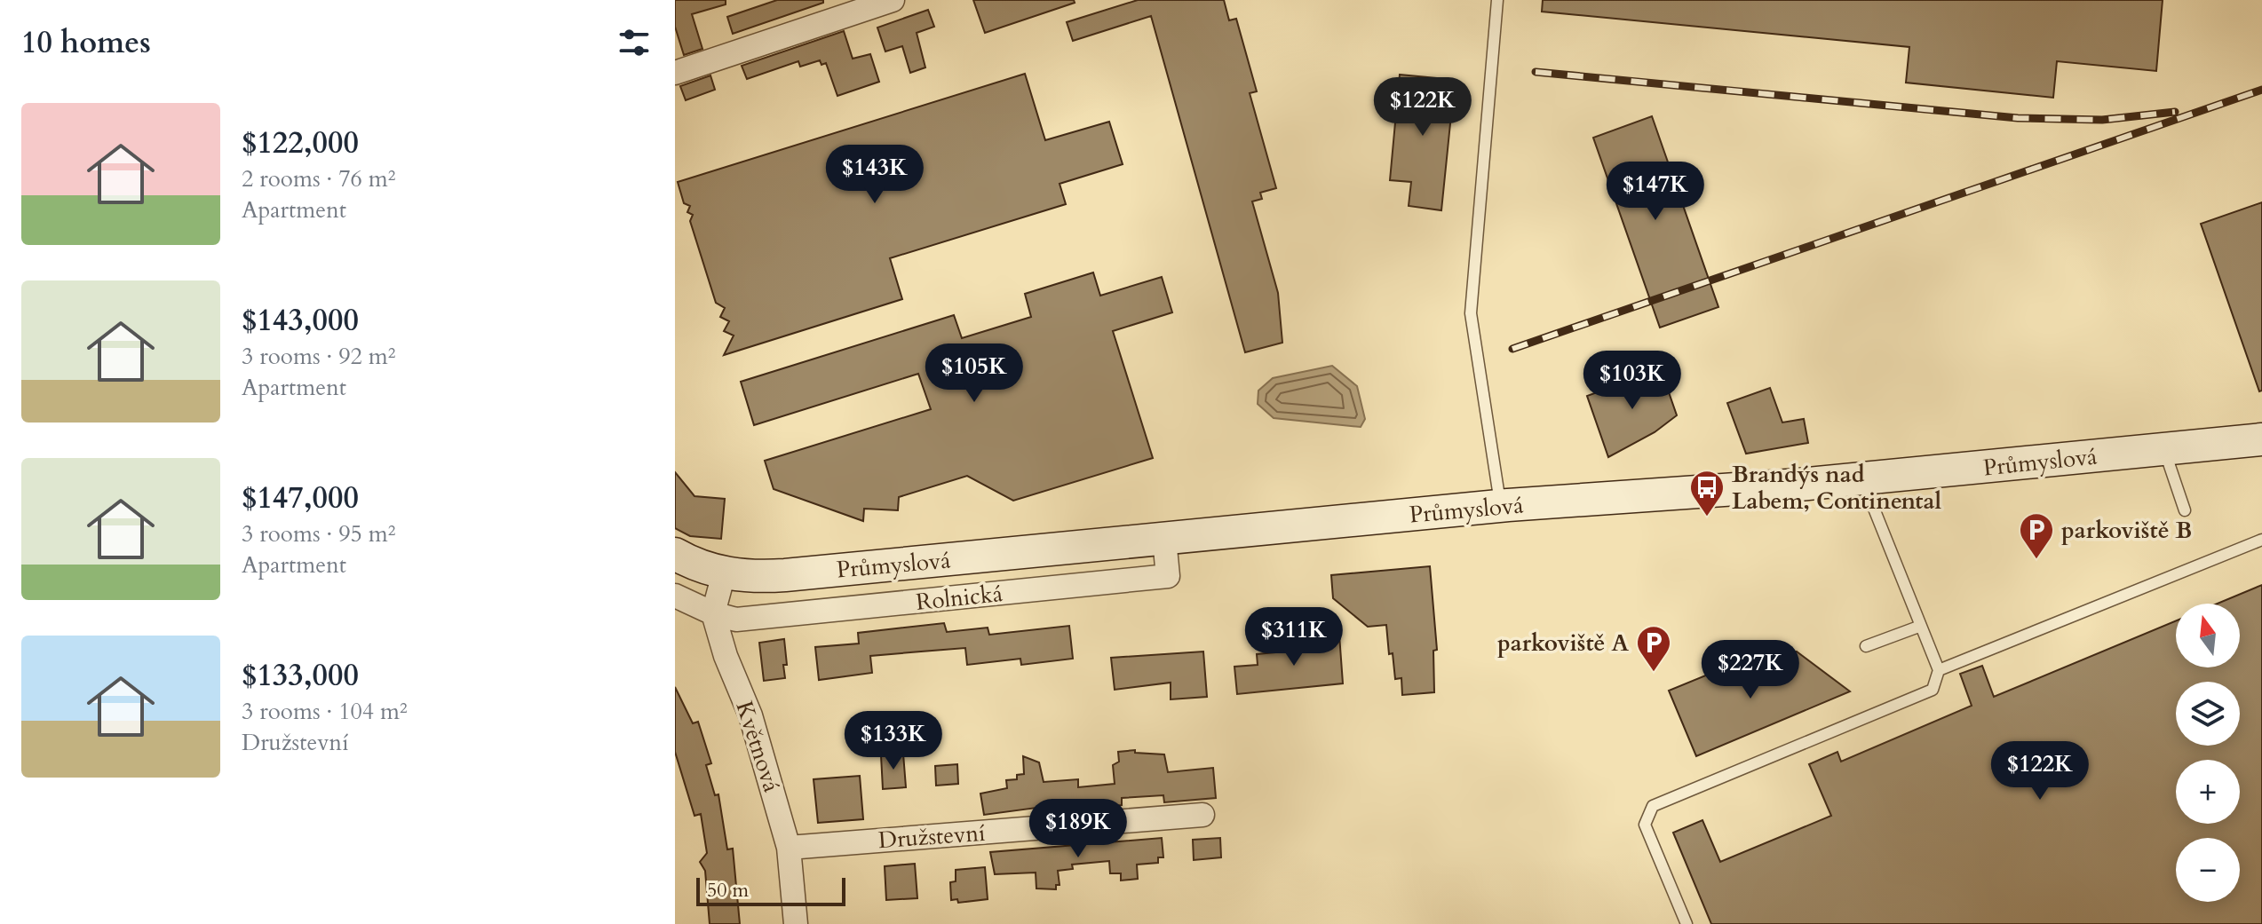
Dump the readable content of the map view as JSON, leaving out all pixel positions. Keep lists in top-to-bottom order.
{
  "streets": {
    "main road": ["Průmyslová"],
    "street": ["Rolnická", "Květnová", "Družstevní"]
  },
  "crossings": [
    ["Průmyslová", "Rolnická"],
    ["Rolnická", "Květnová"],
    ["Květnová", "Družstevní"]
  ],
  "places": {
    "bus stop": ["Brandýs nad Labem, Continental"],
    "parking": ["parkoviště B", "parkoviště A"]
  },
  "scale_bar": "50 m",
  "north": "top",
  "page": {
    "heading": "10 homes",
    "price": [
      "$122K",
      "$143K",
      "$147K",
      "$105K",
      "$103K",
      "$311K",
      "$227K",
      "$133K",
      "$122K",
      "$189K"
    ],
    "list": [
      {
        "name": "$122,000",
        "note": "2 rooms · 76 m² · Apartment"
      },
      {
        "name": "$143,000",
        "note": "3 rooms · 92 m² · Apartment"
      },
      {
        "name": "$147,000",
        "note": "3 rooms · 95 m² · Apartment"
      },
      {
        "name": "$133,000",
        "note": "3 rooms · 104 m² · Družstevní"
      }
    ],
    "map_buttons": ["+", "−"],
    "scale": "50 m"
  }
}
